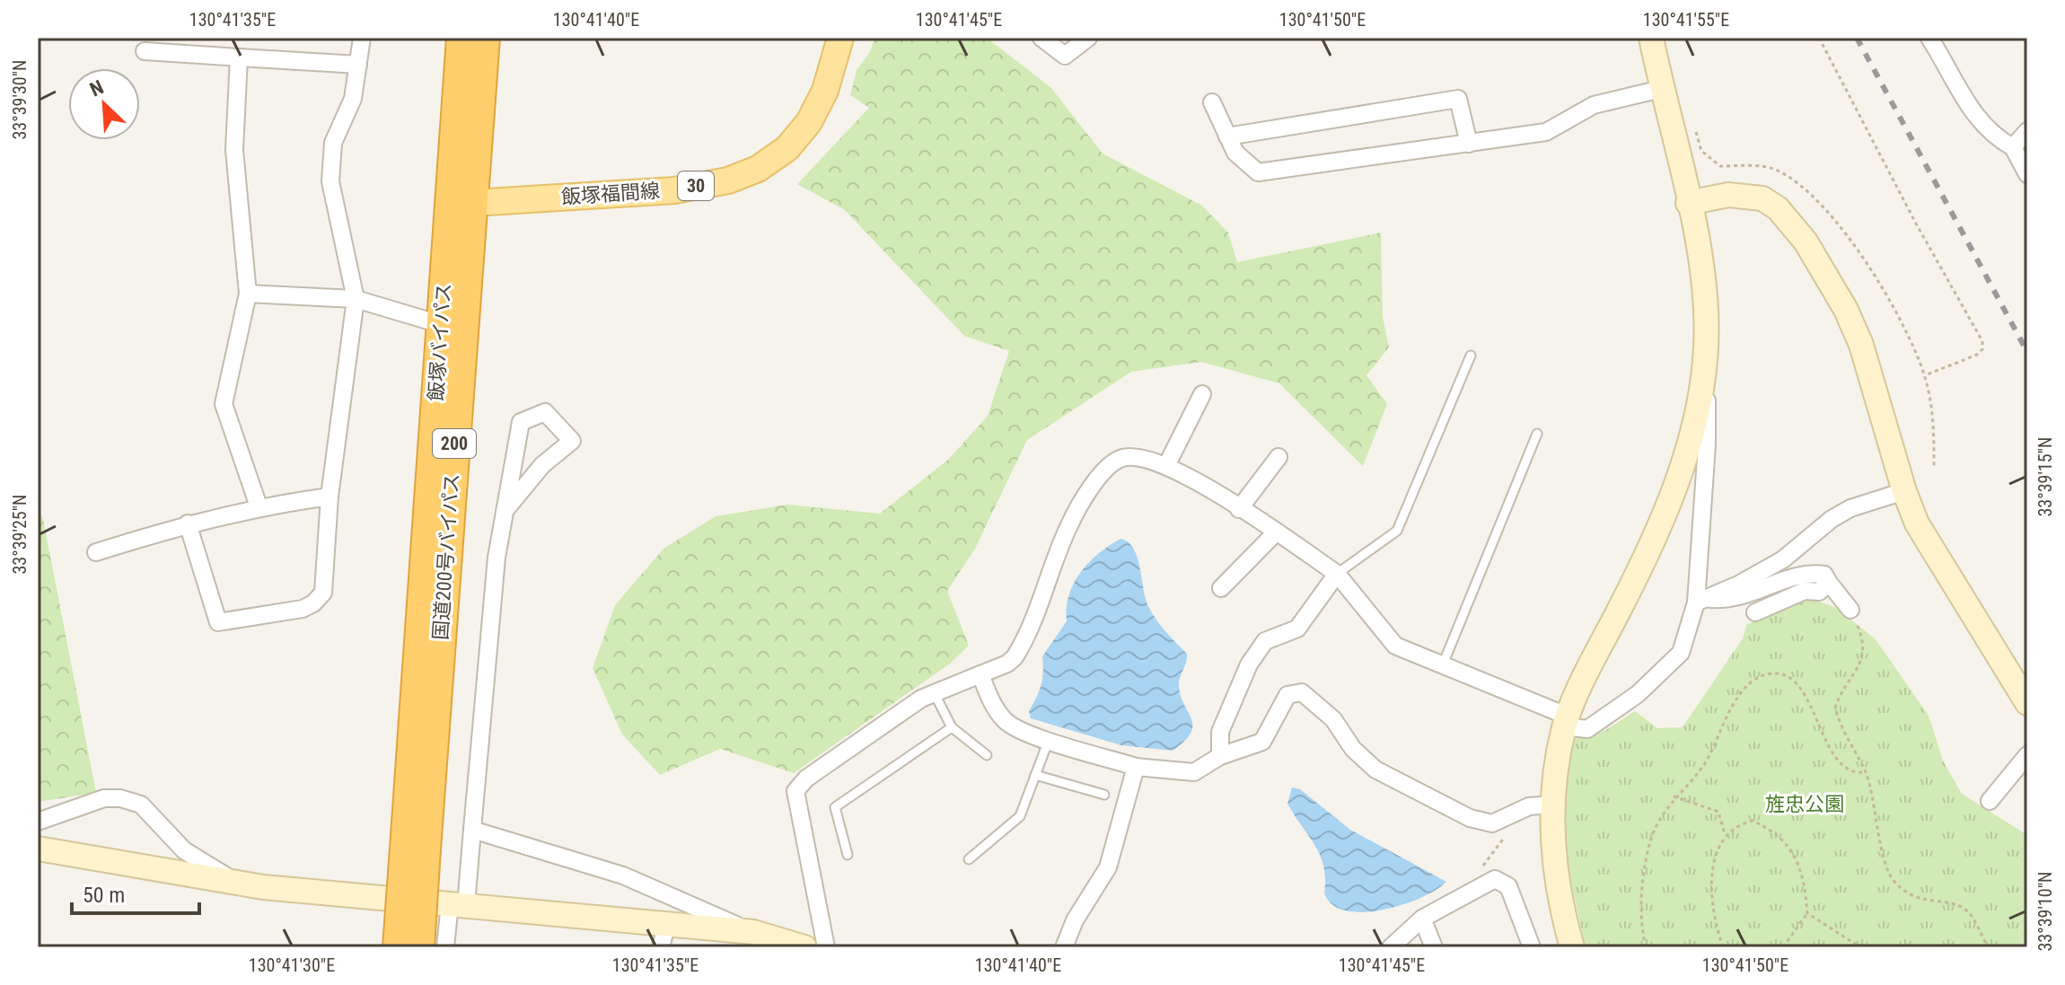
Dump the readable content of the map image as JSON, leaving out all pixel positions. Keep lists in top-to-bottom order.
{
  "streets": {
    "highway": ["飯塚バイパス", "200", "国道200号バイパス"],
    "main road": ["30", "飯塚福間線"]
  },
  "crossings": [
    ["飯塚福間線", "国道200号バイパス"],
    ["飯塚バイパス", "国道200号バイパス"],
    ["200", "国道200号バイパス"]
  ],
  "parks": ["旌忠公園"],
  "scale_bar": "50 m",
  "north": "top left",
  "coordinates": [
    "130°41'35\"E",
    "130°41'40\"E",
    "130°41'45\"E",
    "130°41'50\"E",
    "130°41'55\"E",
    "33°39'30\"N",
    "33°39'15\"N",
    "33°39'25\"N",
    "33°39'10\"N",
    "130°41'30\"E"
  ]
}
